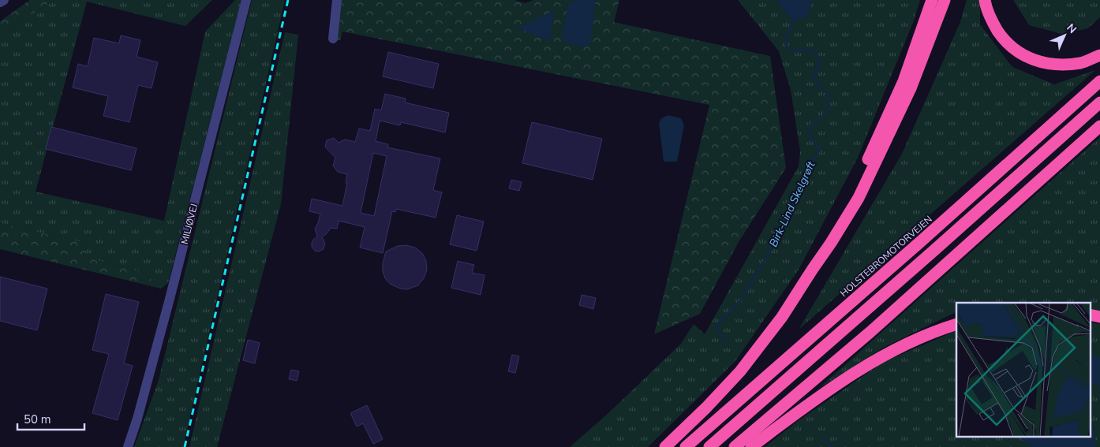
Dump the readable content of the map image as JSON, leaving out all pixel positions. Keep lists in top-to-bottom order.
{
  "streets": {
    "highway": ["HOLSTEBROMOTORVEJEN"],
    "street": ["MILJØVEJ"]
  },
  "water": ["Birk-Lind Skelgrøft"],
  "scale_bar": "50 m",
  "north": "top right"
}
